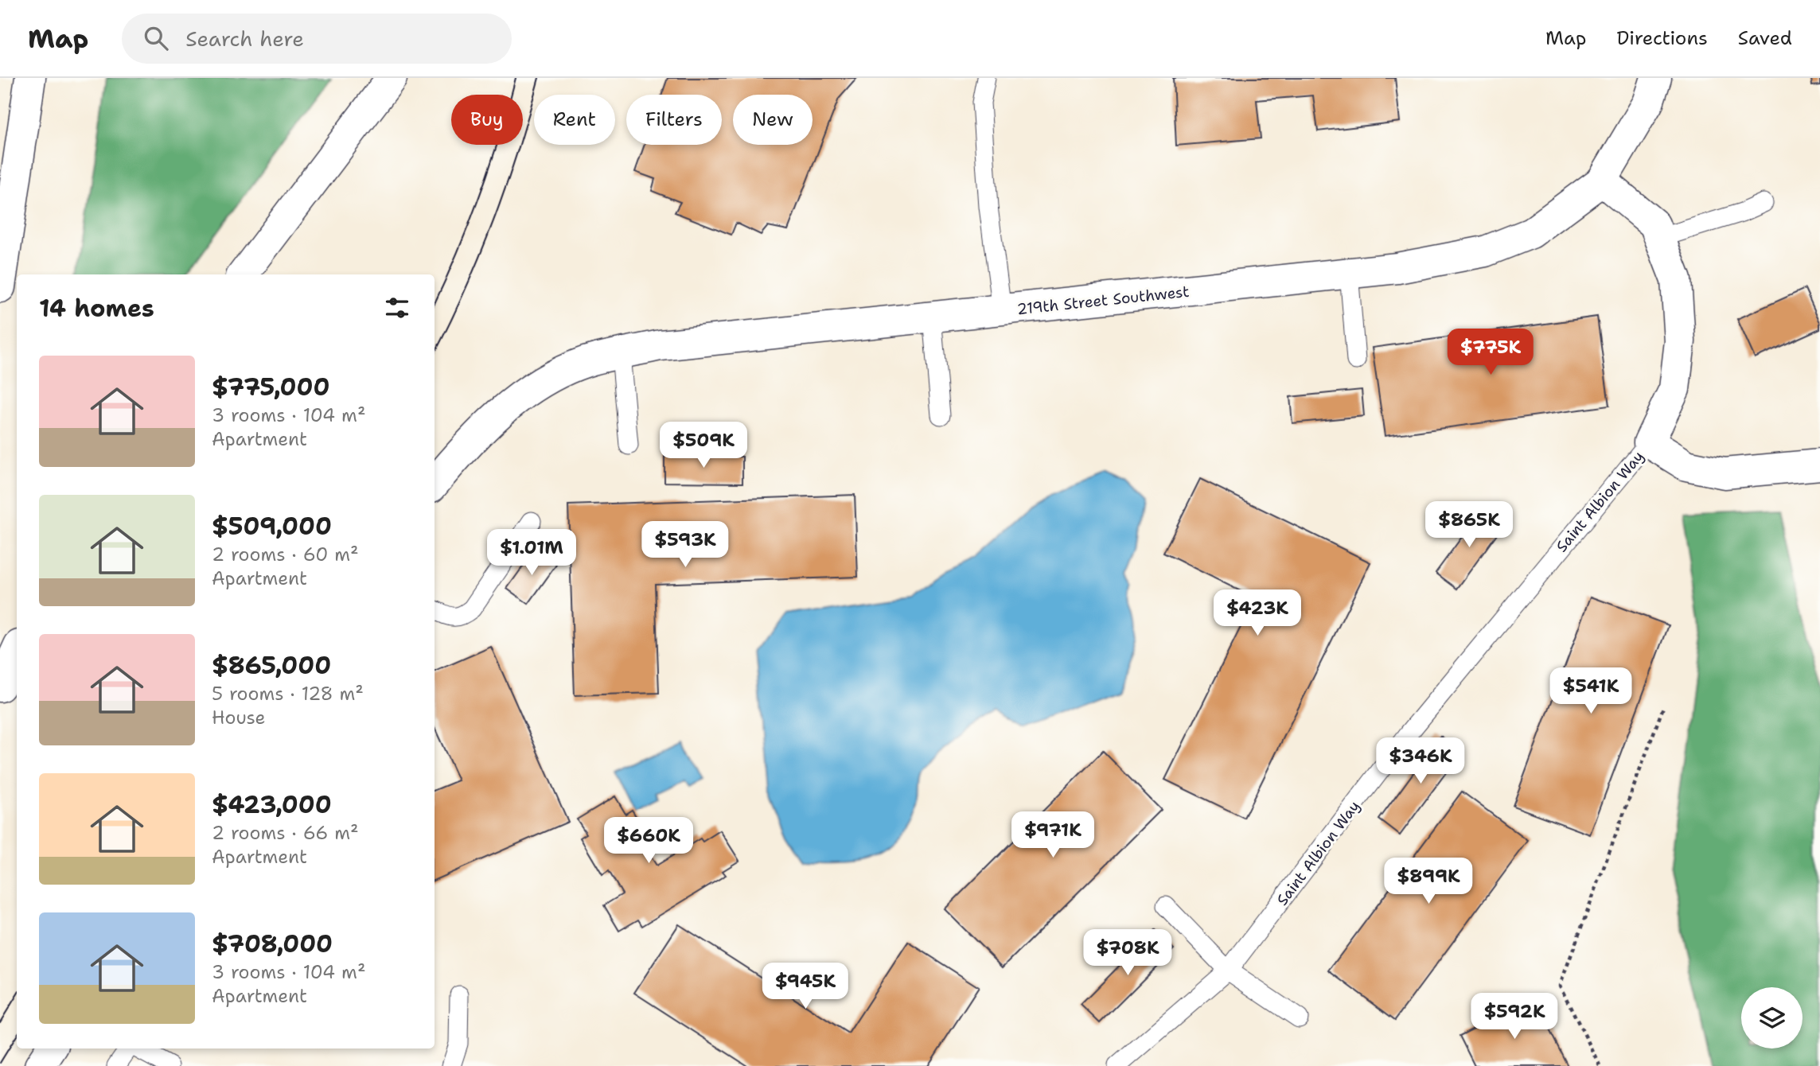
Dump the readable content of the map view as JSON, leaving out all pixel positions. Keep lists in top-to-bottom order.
{
  "streets": {
    "main road": ["219th Street Southwest"],
    "lane": ["Saint Albion Way"]
  },
  "page": {
    "header": "Map",
    "search": "Search here",
    "nav": ["Map", "Directions", "Saved"],
    "chip": [
      "Buy",
      "Rent",
      "Filters",
      "New"
    ],
    "heading": "14 homes",
    "price": [
      "$775K",
      "$509K",
      "$865K",
      "$593K",
      "$1.01M",
      "$423K",
      "$541K",
      "$346K",
      "$971K",
      "$660K",
      "$899K",
      "$708K",
      "$945K",
      "$592K"
    ],
    "list": [
      {
        "name": "$775,000",
        "note": "3 rooms · 104 m² · Apartment"
      },
      {
        "name": "$509,000",
        "note": "2 rooms · 60 m² · Apartment"
      },
      {
        "name": "$865,000",
        "note": "5 rooms · 128 m² · House"
      },
      {
        "name": "$423,000",
        "note": "2 rooms · 66 m² · Apartment"
      },
      {
        "name": "$708,000",
        "note": "3 rooms · 104 m² · Apartment"
      }
    ]
  }
}
